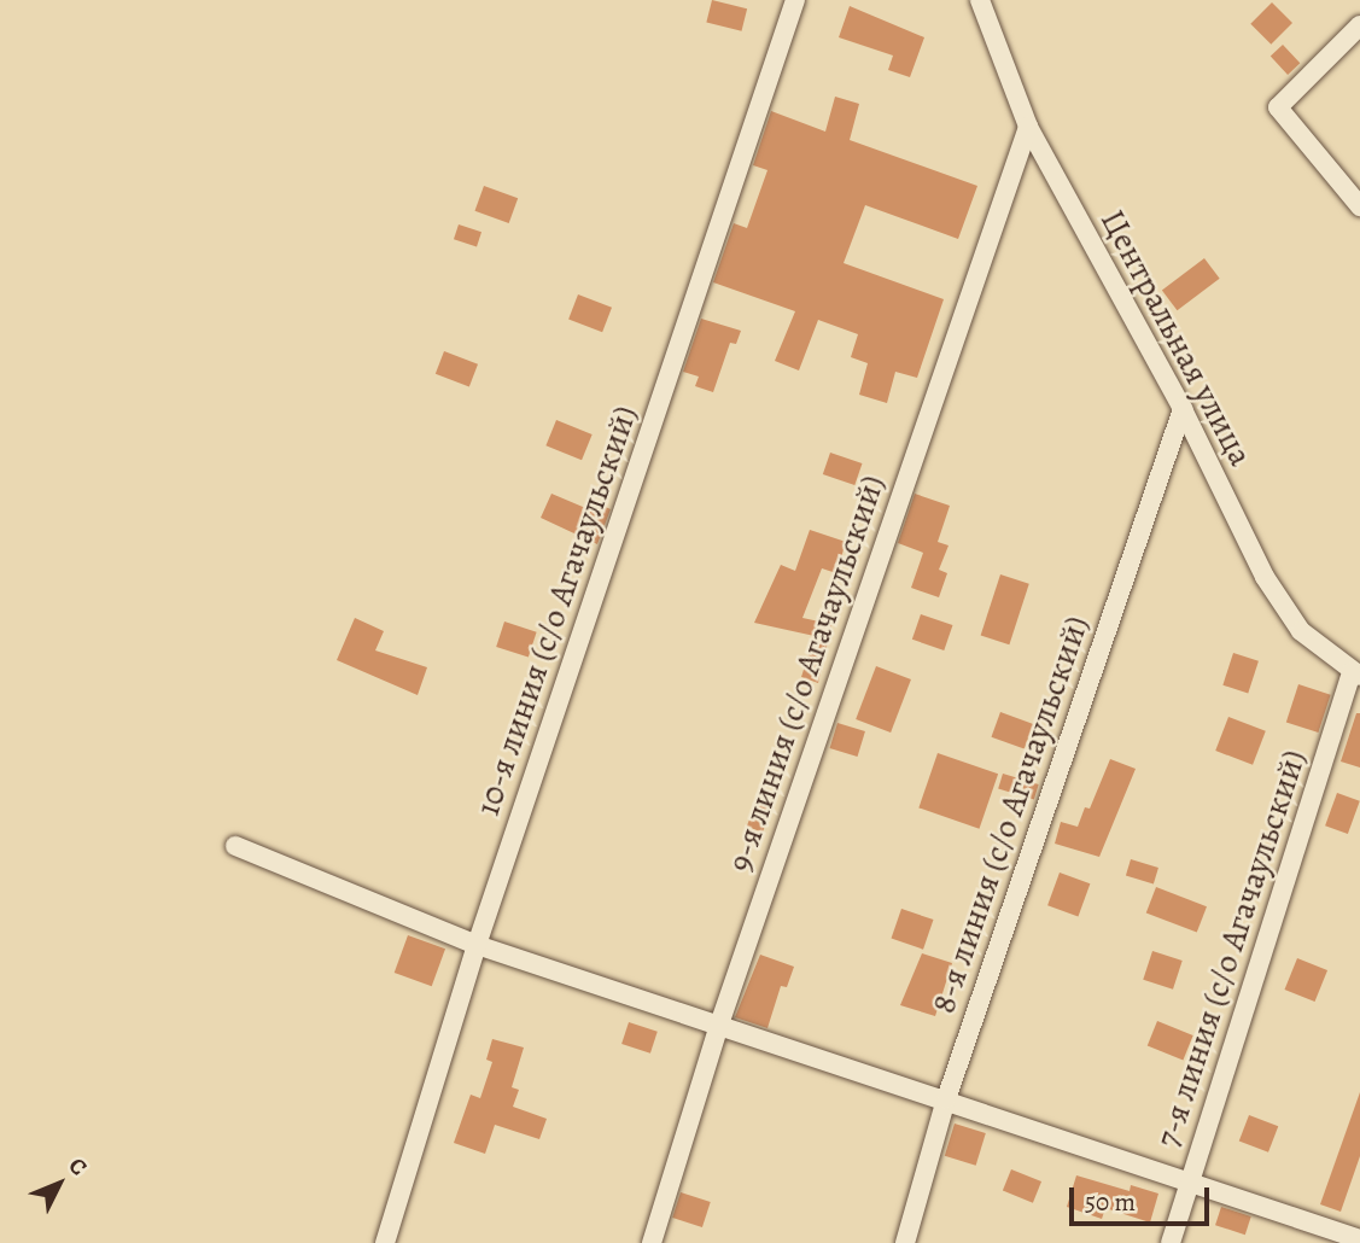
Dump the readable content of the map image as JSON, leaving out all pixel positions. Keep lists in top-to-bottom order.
{
  "streets": {
    "street": [
      "Центральная улица",
      "10-я линия (с/о Агачаульский)",
      "9-я линия (с/о Агачаульский)",
      "8-я линия (с/о Агачаульский)",
      "7-я линия (с/о Агачаульский)"
    ]
  },
  "crossings": [
    ["Центральная улица", "9-я линия (с/о Агачаульский)"],
    ["Центральная улица", "8-я линия (с/о Агачаульский)"],
    ["Центральная улица", "7-я линия (с/о Агачаульский)"]
  ],
  "scale_bar": "50 m",
  "north": "top right"
}
